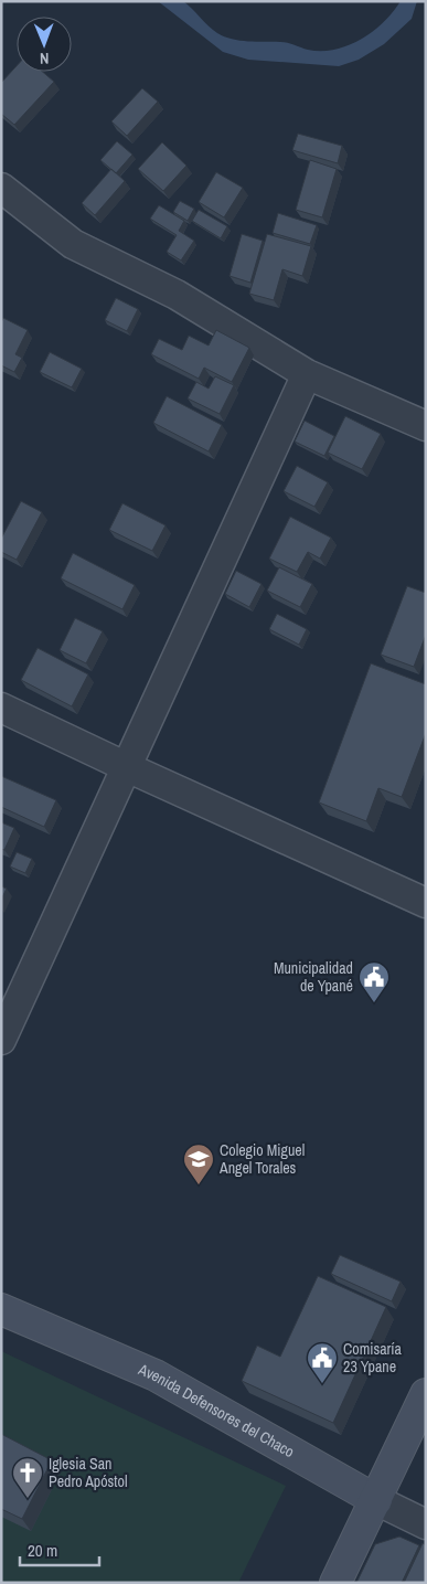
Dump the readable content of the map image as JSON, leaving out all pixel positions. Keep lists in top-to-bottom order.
{
  "streets": {
    "main road": ["Avenida Defensores del Chaco"]
  },
  "places": {
    "public building": ["Municipalidad de Ypané", "Comisaría 23 Ypane"],
    "school or university": ["Colegio Miguel Angel Torales"],
    "church": ["Iglesia San Pedro Apóstol"]
  },
  "scale_bar": "20 m",
  "north": "bottom"
}
